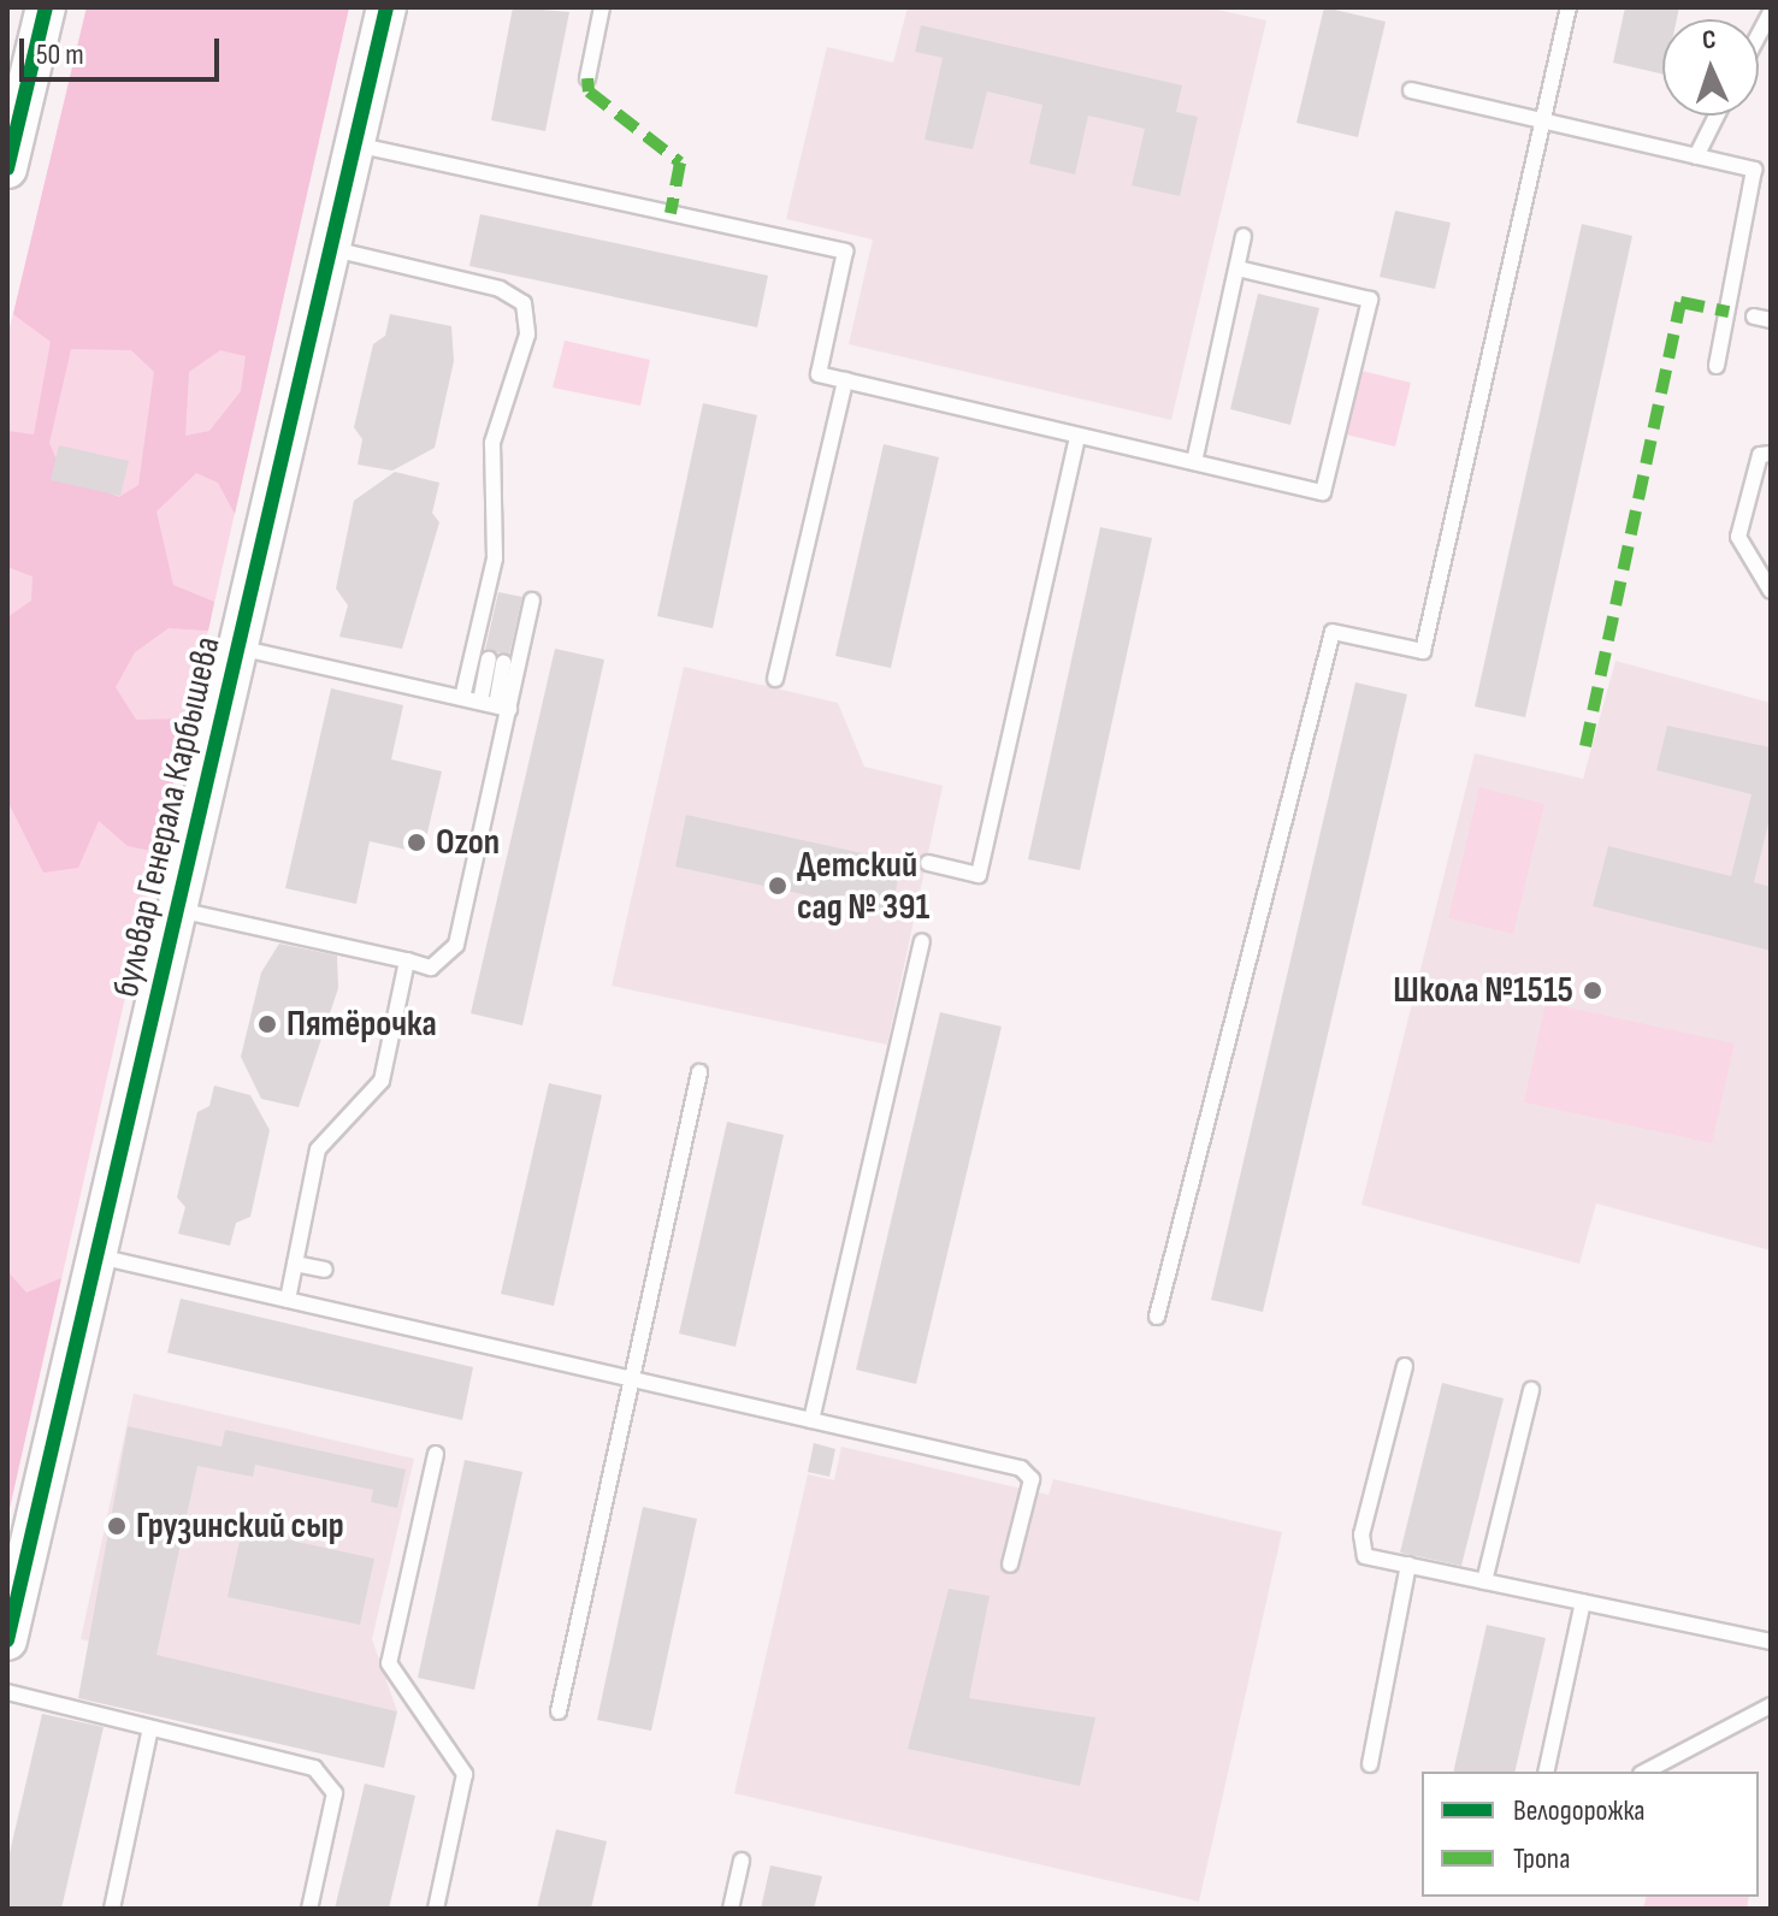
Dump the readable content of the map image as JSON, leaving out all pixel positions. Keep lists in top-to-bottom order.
{
  "streets": {
    "street": ["бульвар Генерала Карбышева"]
  },
  "places": [
    "Ozon",
    "Детский сад № 391",
    "Школа №1515",
    "Пятёрочка",
    "Грузинский сыр"
  ],
  "legend": ["Велодорожка", "Тропа"],
  "scale_bar": "50 m",
  "north": "top"
}
